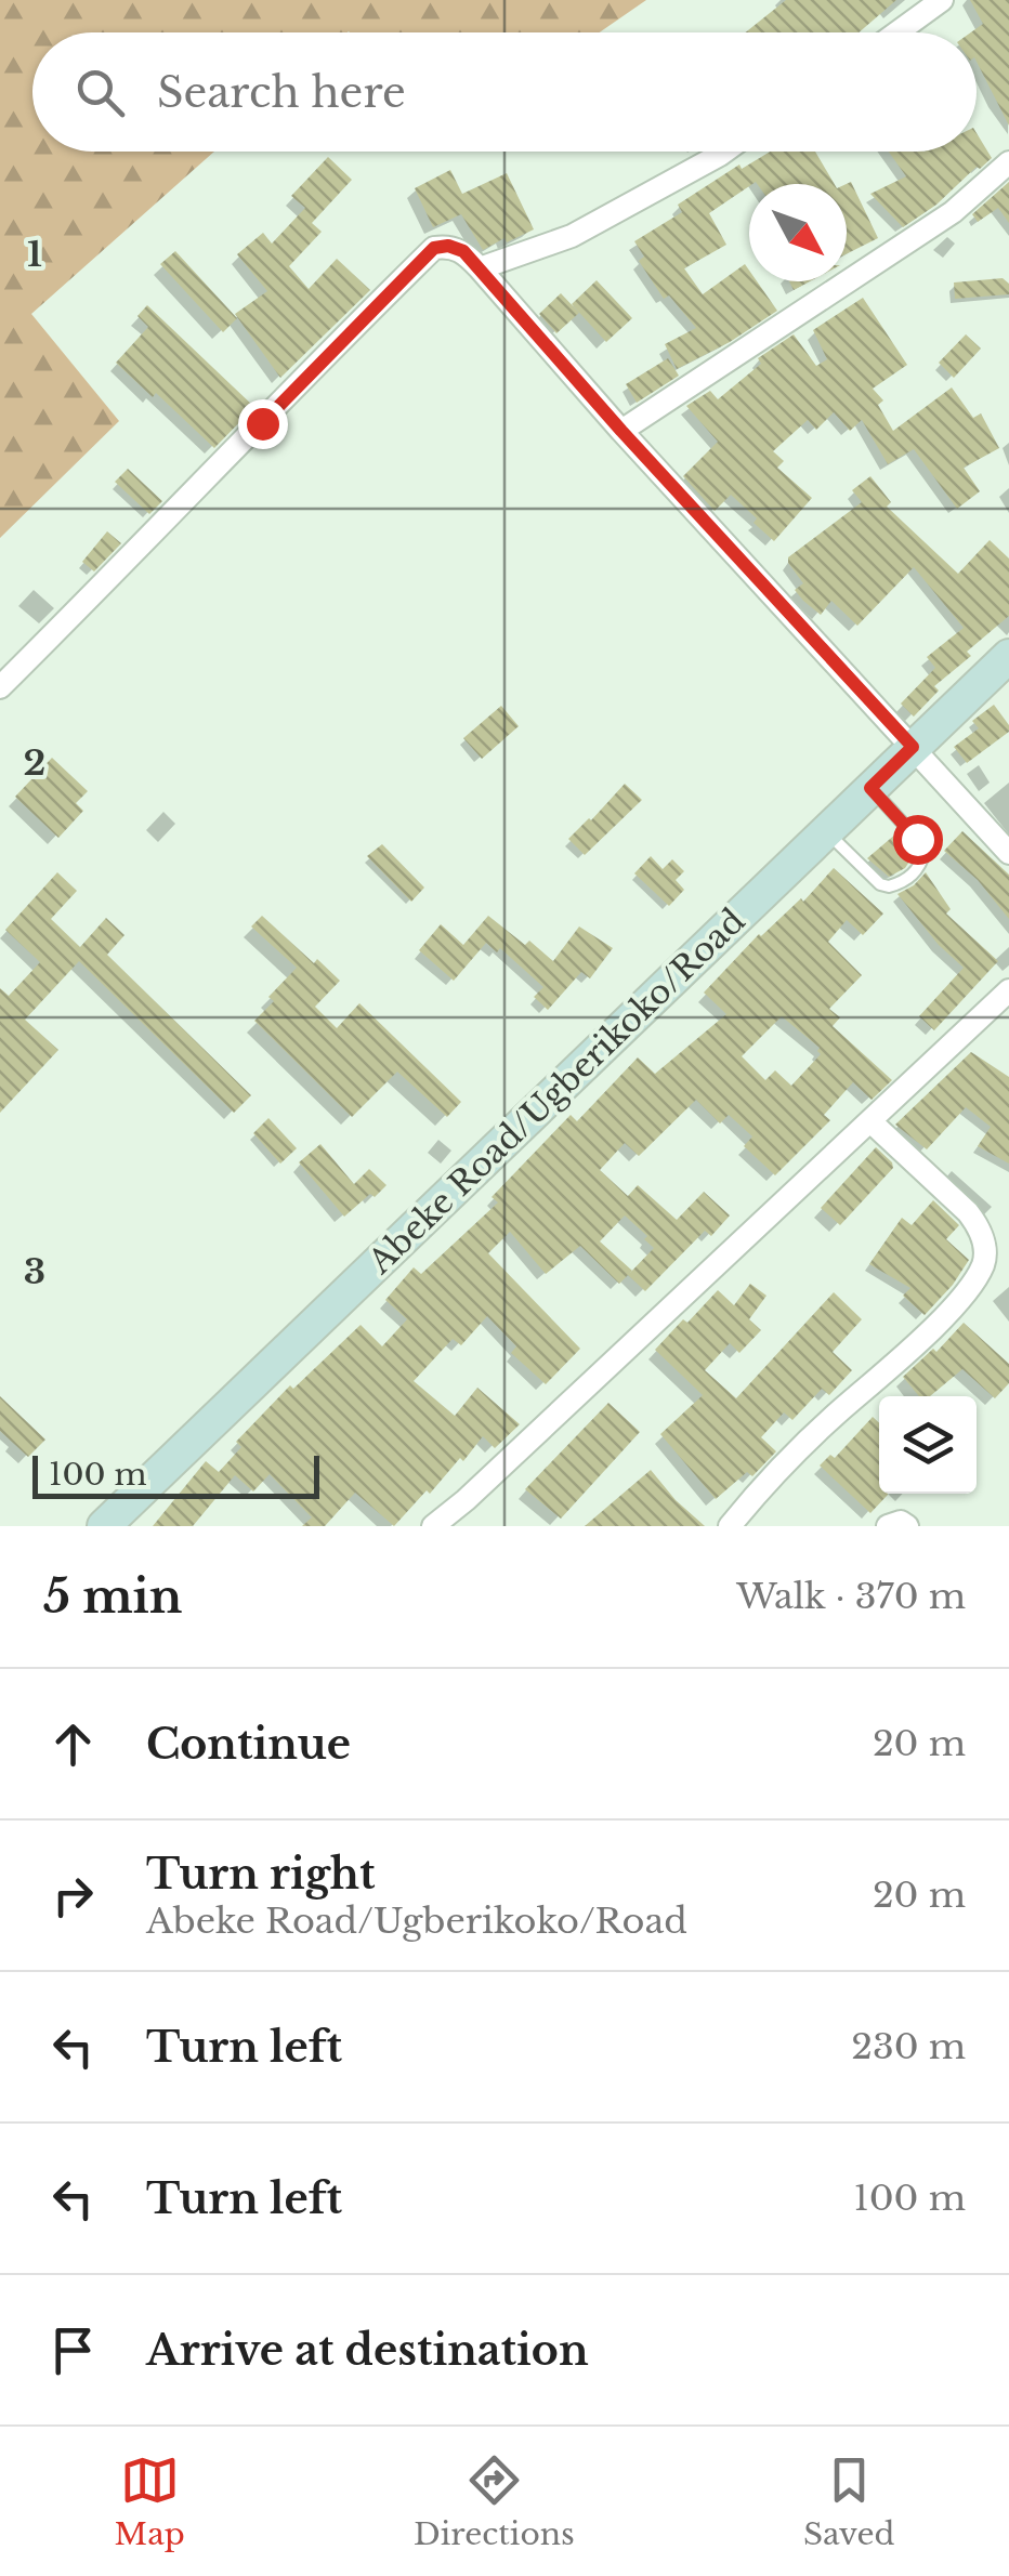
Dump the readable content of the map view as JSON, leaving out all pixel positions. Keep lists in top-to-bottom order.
{
  "streets": {
    "street": ["Abeke Road/Ugberikoko/Road"]
  },
  "scale_bar": "100 m",
  "north": "bottom right",
  "page": {
    "search": "Search here",
    "scale": "100 m",
    "heading": ["5 min", "Walk · 370 m"],
    "list": [
      ["Continue", "20 m"],
      ["Turn right", "Abeke Road/Ugberikoko/Road", "20 m"],
      ["Turn left", "230 m"],
      ["Turn left", "100 m"],
      "Arrive at destination"
    ],
    "nav": ["Map", "Directions", "Saved"]
  },
  "grid": {
    "rows": ["1", "2", "3"]
  }
}
